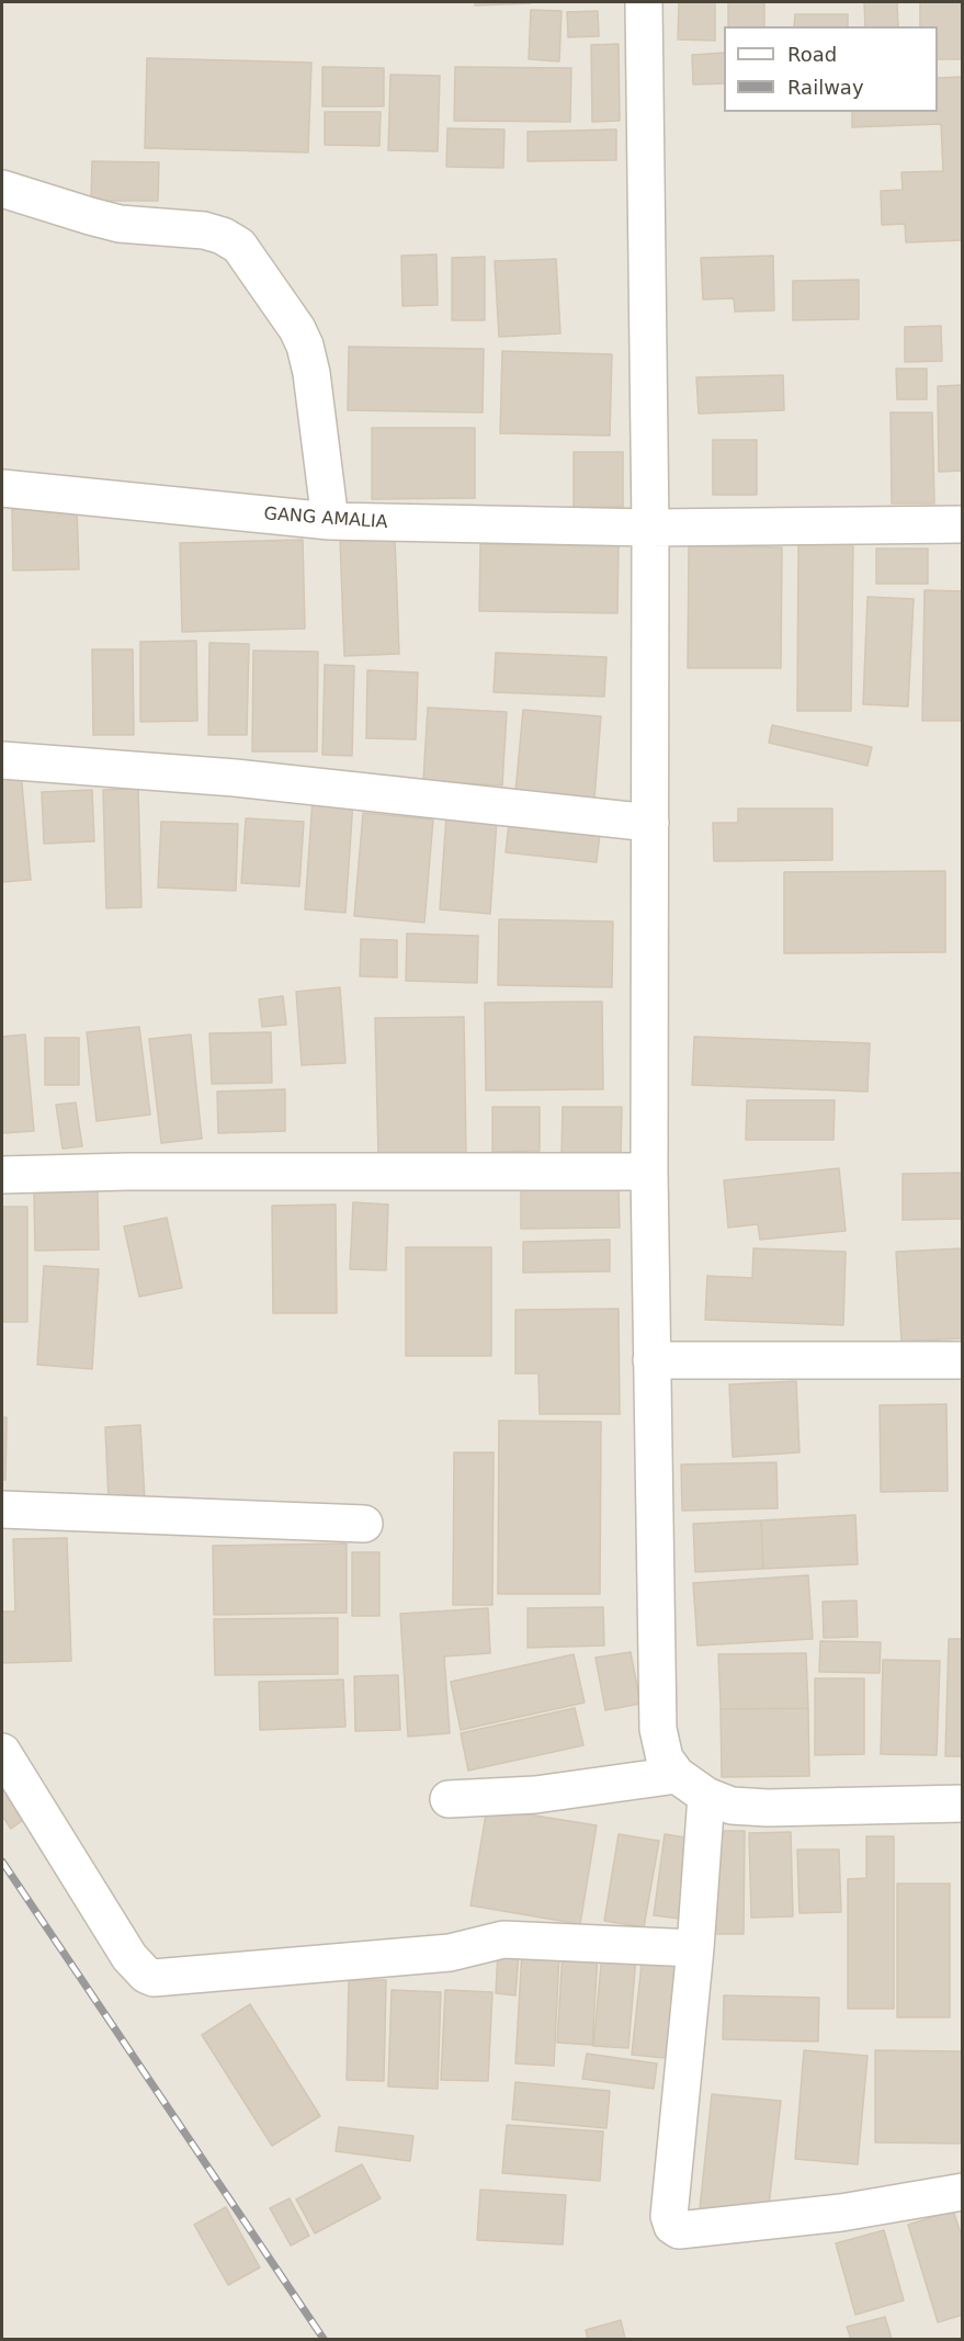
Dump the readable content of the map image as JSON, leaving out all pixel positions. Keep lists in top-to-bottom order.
{
  "streets": {
    "street": ["GANG AMALIA"]
  },
  "legend": ["Road", "Railway"]
}
